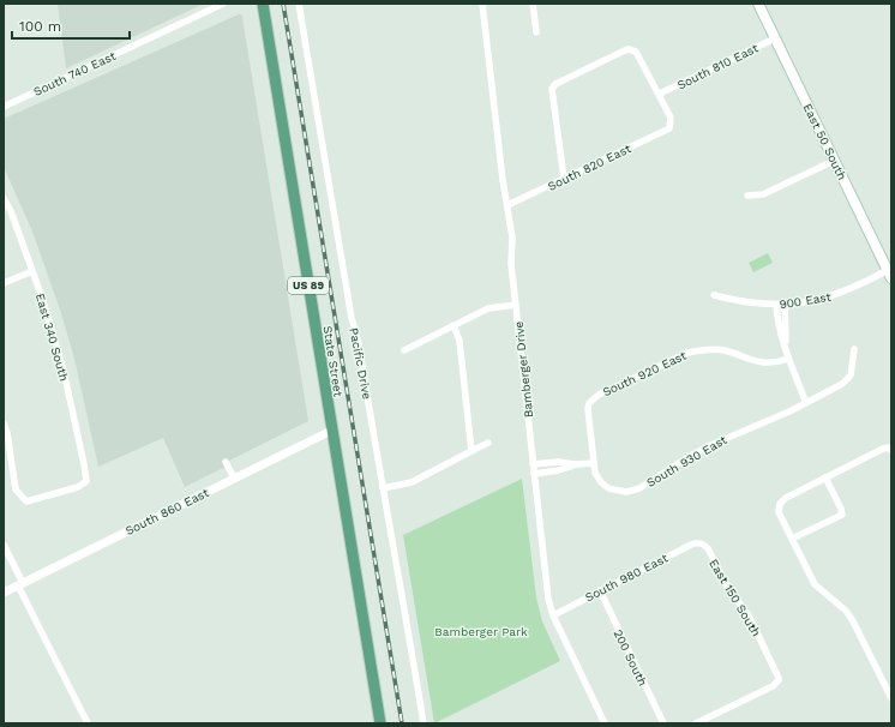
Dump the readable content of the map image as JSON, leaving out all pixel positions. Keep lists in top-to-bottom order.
{
  "streets": {
    "main road": ["East 50 South", "US 89", "State Street"],
    "street": [
      "South 810 East",
      "South 740 East",
      "South 820 East",
      "900 East",
      "East 340 South",
      "Pacific Drive",
      "Bamberger Drive",
      "South 920 East",
      "South 930 East",
      "South 860 East",
      "South 980 East",
      "East 150 South",
      "200 South"
    ]
  },
  "crossings": [
    ["South 810 East", "East 50 South"],
    ["South 810 East", "South 820 East"],
    ["East 50 South", "900 East"],
    ["South 820 East", "Bamberger Drive"],
    ["State Street", "South 860 East"],
    ["Bamberger Drive", "South 980 East"],
    ["South 920 East", "South 930 East"],
    ["South 980 East", "East 150 South"],
    ["South 980 East", "200 South"]
  ],
  "parks": ["Bamberger Park"],
  "scale_bar": "100 m"
}
